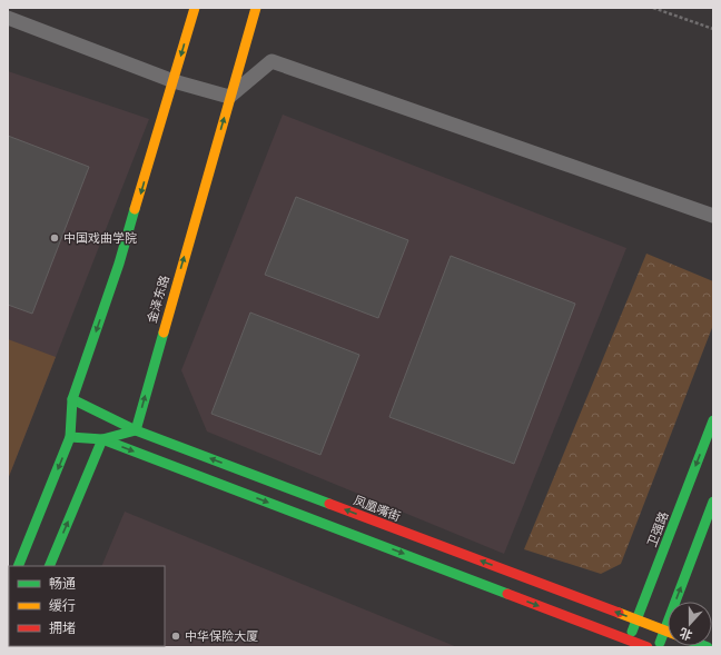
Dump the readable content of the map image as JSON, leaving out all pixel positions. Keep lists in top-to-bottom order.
{
  "streets": {
    "street": ["金泽东路", "凤凰嘴街", "卫强路"]
  },
  "crossings": [
    ["金泽东路", "凤凰嘴街"],
    ["凤凰嘴街", "卫强路"]
  ],
  "places": ["中国戏曲学院", "中华保险大厦"],
  "legend": ["畅通", "缓行", "拥堵"],
  "north": "bottom"
}
